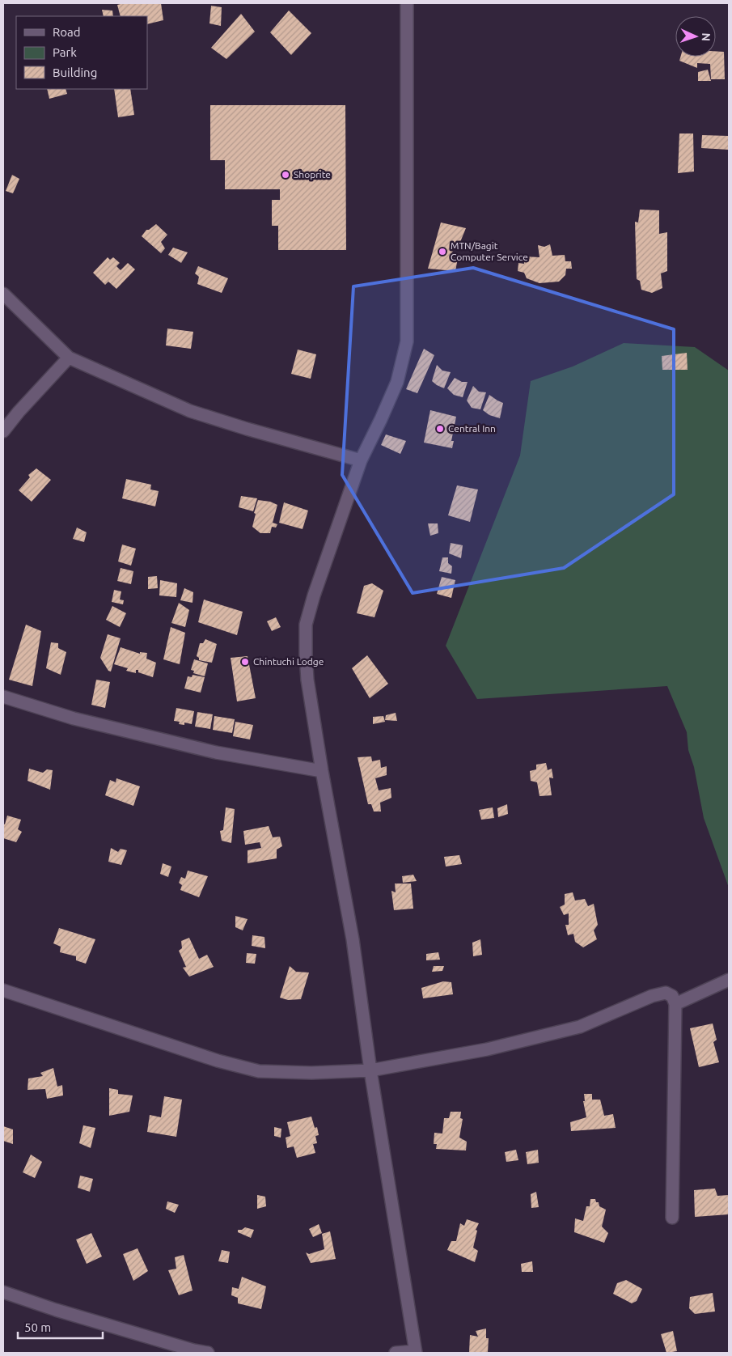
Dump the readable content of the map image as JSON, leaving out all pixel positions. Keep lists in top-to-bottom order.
{
  "places": [
    "Shoprite",
    "MTN/Bagit Computer Service",
    "Central Inn",
    "Chintuchi Lodge"
  ],
  "legend": ["Road", "Park", "Building"],
  "scale_bar": "50 m",
  "north": "right"
}
